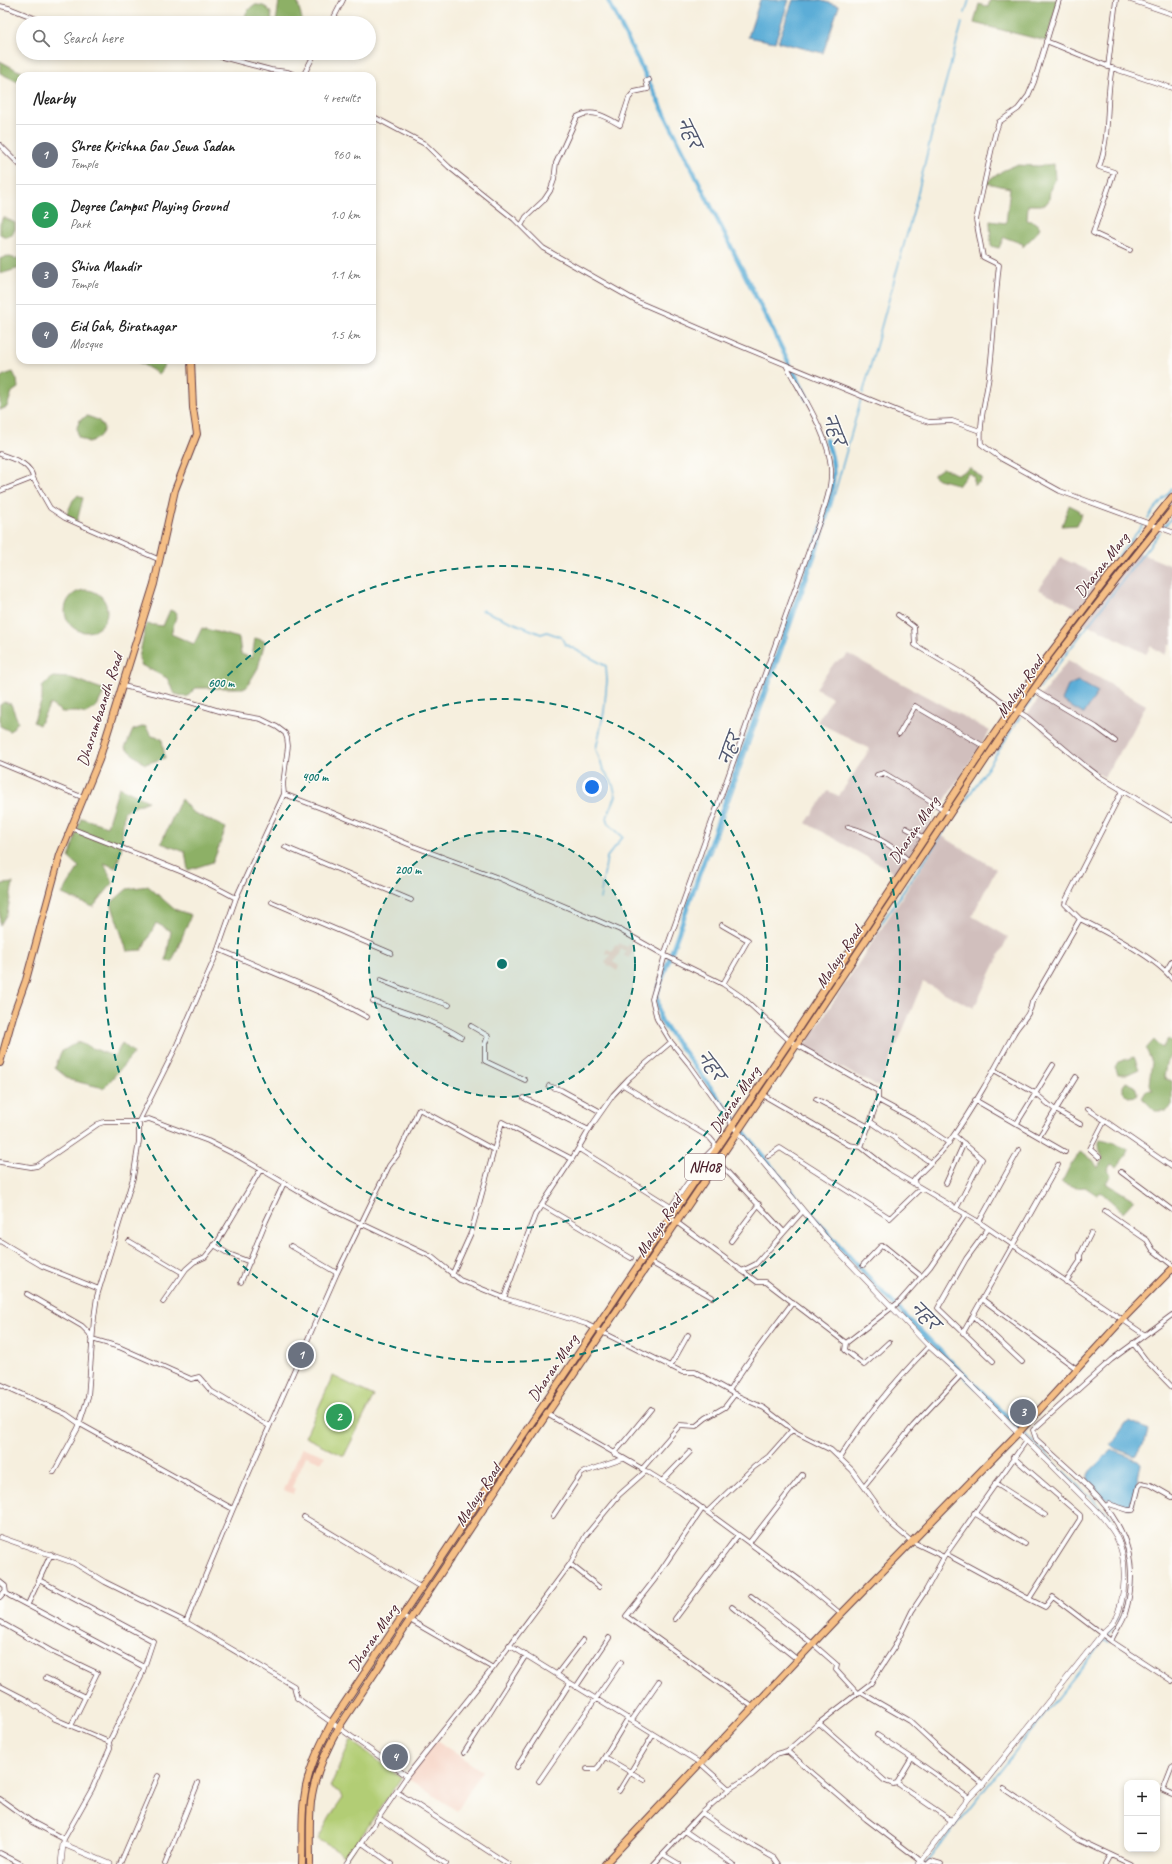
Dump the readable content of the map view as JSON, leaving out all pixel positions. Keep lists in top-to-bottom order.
{
  "streets": {
    "main road": [
      "Dharan Marg",
      "Malaya Road",
      "Dharambaandh Road",
      "NH08"
    ]
  },
  "water": ["नहर"],
  "page": {
    "search": "Search here",
    "heading": ["Nearby", "4 results"],
    "list": [
      {
        "mark": "1",
        "name": "Shree Krishna Gau Sewa Sadan",
        "note": "Temple",
        "value": "960 m"
      },
      {
        "mark": "2",
        "name": "Degree Campus Playing Ground",
        "note": "Park",
        "value": "1.0 km"
      },
      {
        "mark": "3",
        "name": "Shiva Mandir",
        "note": "Temple",
        "value": "1.1 km"
      },
      {
        "mark": "4",
        "name": "Eid Gah, Biratnagar",
        "note": "Mosque",
        "value": "1.5 km"
      }
    ],
    "pins": [
      "1",
      "3",
      "2",
      "4"
    ],
    "map_buttons": ["+", "−"]
  },
  "rings": ["600 m", "400 m", "200 m"]
}
